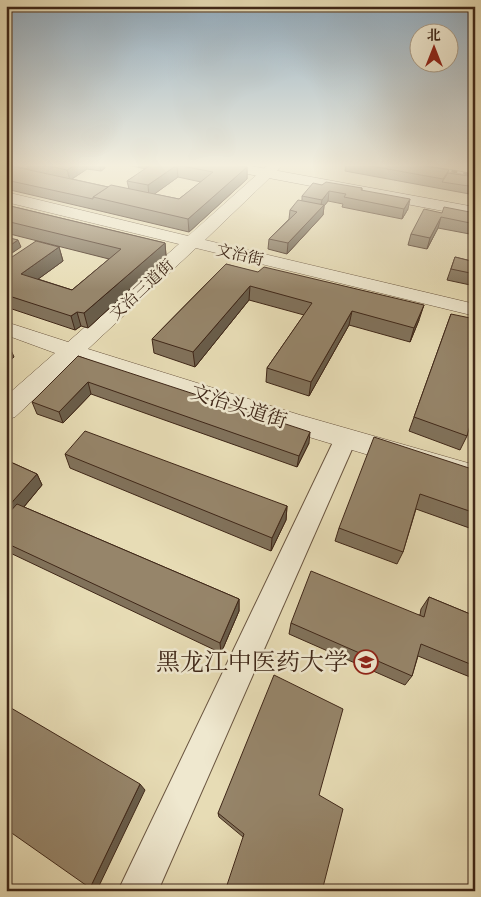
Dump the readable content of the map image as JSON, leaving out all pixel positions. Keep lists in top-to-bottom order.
{
  "streets": {
    "street": ["文治街", "文治三道街", "文治头道街"]
  },
  "crossings": [
    ["文治街", "文治三道街"],
    ["文治三道街", "文治头道街"]
  ],
  "places": {
    "school or university": ["黑龙江中医药大学"]
  },
  "north": "top"
}
